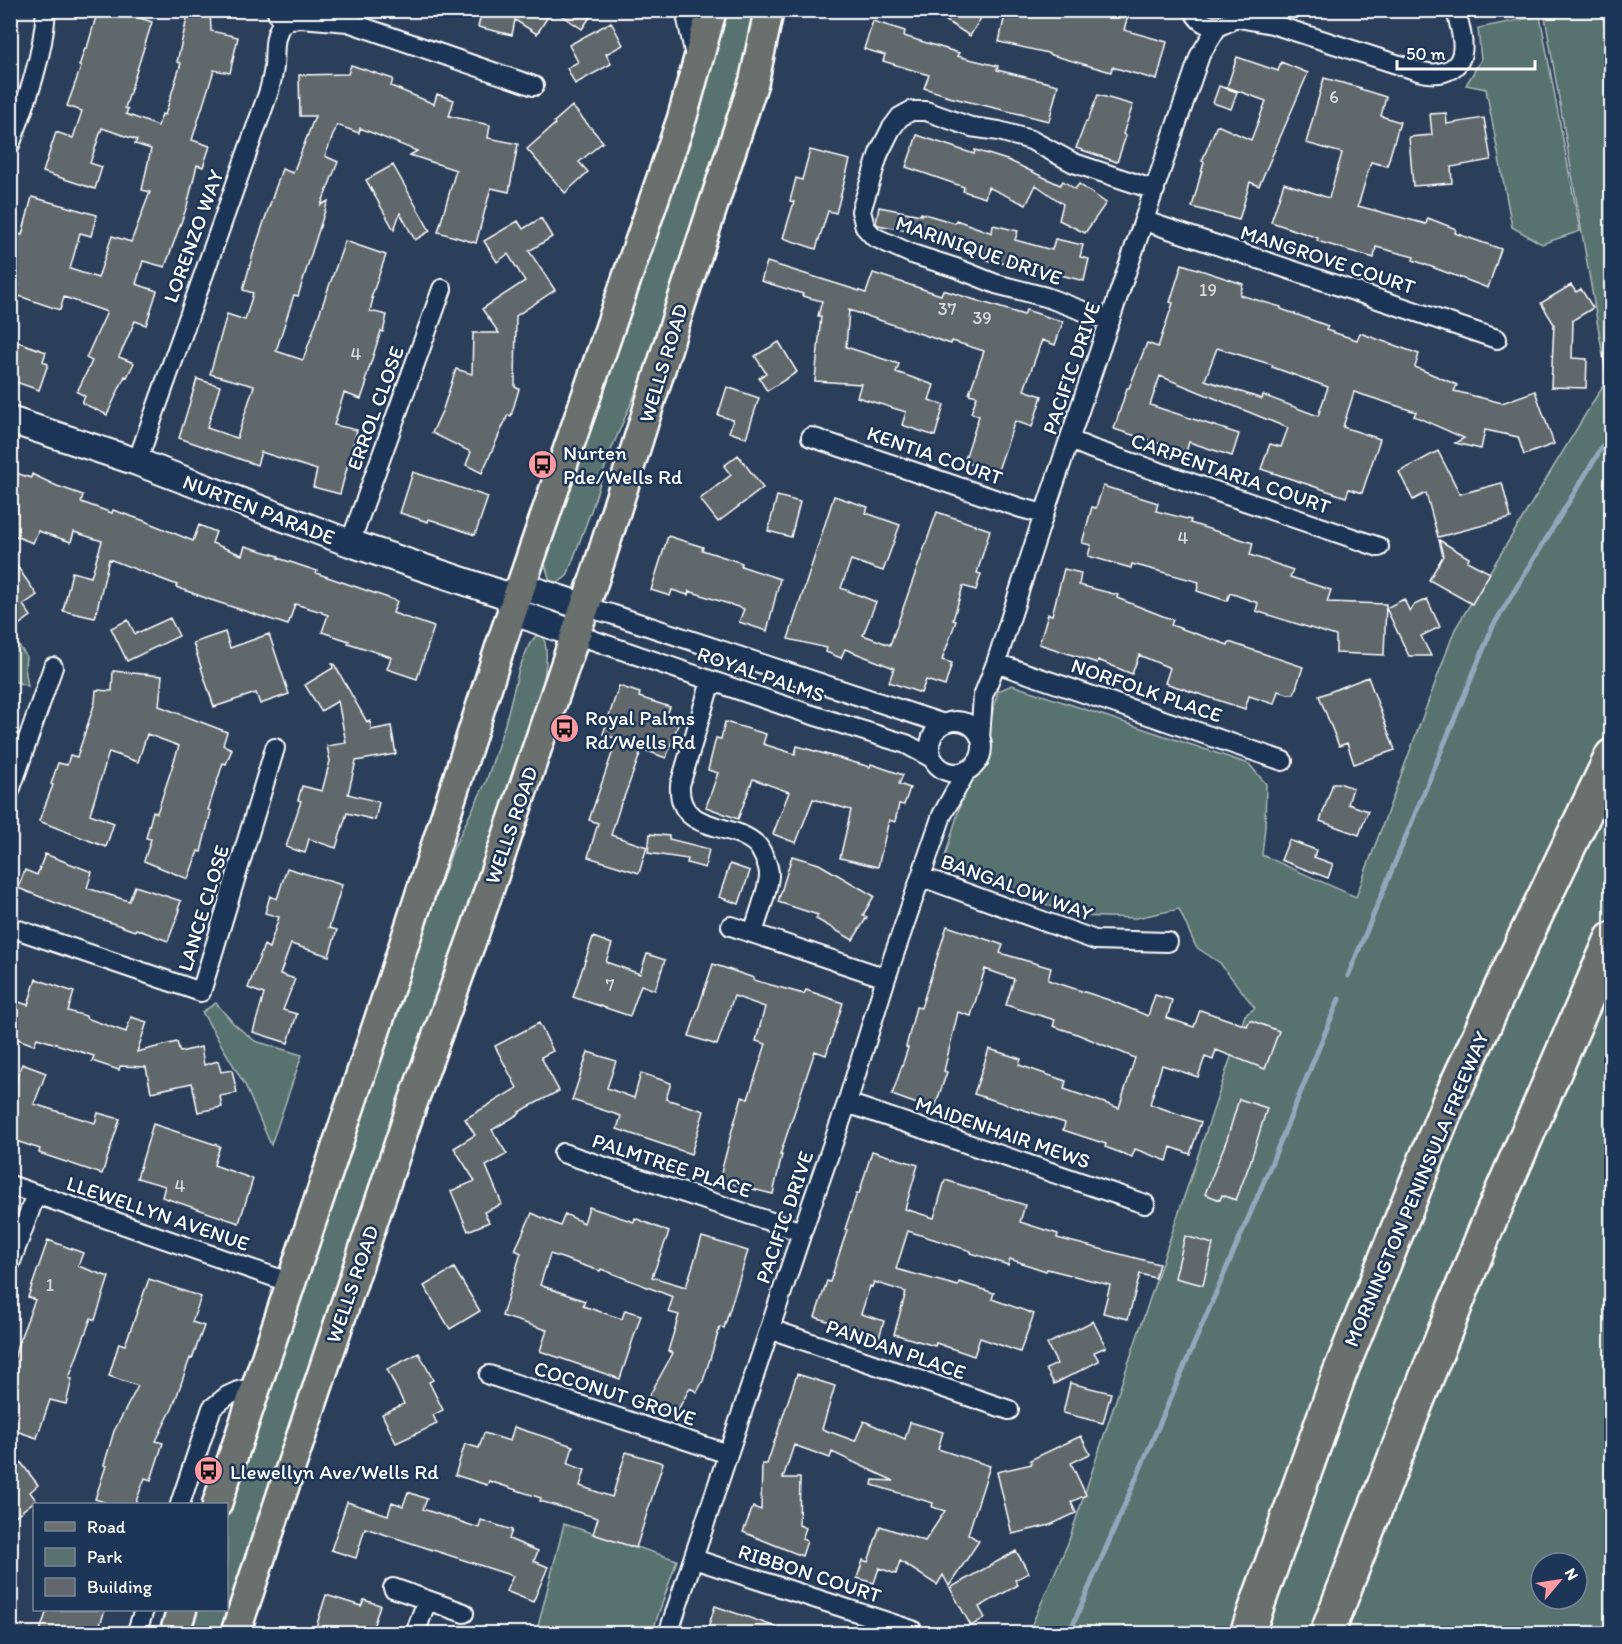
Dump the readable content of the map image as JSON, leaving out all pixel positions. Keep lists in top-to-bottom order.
{
  "streets": {
    "highway": ["MORNINGTON PENINSULA FREEWAY"],
    "main road": ["WELLS ROAD"],
    "street": [
      "LORENZO WAY",
      "MARINIQUE DRIVE",
      "MANGROVE COURT",
      "PACIFIC DRIVE",
      "ERROL CLOSE",
      "KENTIA COURT",
      "CARPENTARIA COURT",
      "NURTEN PARADE",
      "ROYAL PALMS",
      "NORFOLK PLACE",
      "BANGALOW WAY",
      "LANCE CLOSE",
      "MAIDENHAIR MEWS",
      "PALMTREE PLACE",
      "LLEWELLYN AVENUE",
      "PANDAN PLACE",
      "COCONUT GROVE",
      "RIBBON COURT"
    ]
  },
  "crossings": [
    ["LORENZO WAY", "NURTEN PARADE"],
    ["MARINIQUE DRIVE", "PACIFIC DRIVE"],
    ["MANGROVE COURT", "PACIFIC DRIVE"],
    ["WELLS ROAD", "NURTEN PARADE"],
    ["WELLS ROAD", "ROYAL PALMS"],
    ["PACIFIC DRIVE", "KENTIA COURT"],
    ["PACIFIC DRIVE", "CARPENTARIA COURT"],
    ["PACIFIC DRIVE", "ROYAL PALMS"],
    ["PACIFIC DRIVE", "NORFOLK PLACE"],
    ["PACIFIC DRIVE", "BANGALOW WAY"],
    ["PACIFIC DRIVE", "MAIDENHAIR MEWS"],
    ["PACIFIC DRIVE", "PALMTREE PLACE"],
    ["PACIFIC DRIVE", "PANDAN PLACE"],
    ["PACIFIC DRIVE", "COCONUT GROVE"],
    ["PACIFIC DRIVE", "RIBBON COURT"],
    ["ERROL CLOSE", "NURTEN PARADE"],
    ["NURTEN PARADE", "ROYAL PALMS"]
  ],
  "places": {
    "bus stop": ["Nurten Pde/Wells Rd", "Royal Palms Rd/Wells Rd", "Llewellyn Ave/Wells Rd"]
  },
  "house_numbers": [
    "6",
    "19",
    "37",
    "39",
    "4",
    "4",
    "7",
    "4",
    "1"
  ],
  "legend": ["Road", "Park", "Building"],
  "scale_bar": "50 m",
  "north": "top right"
}
